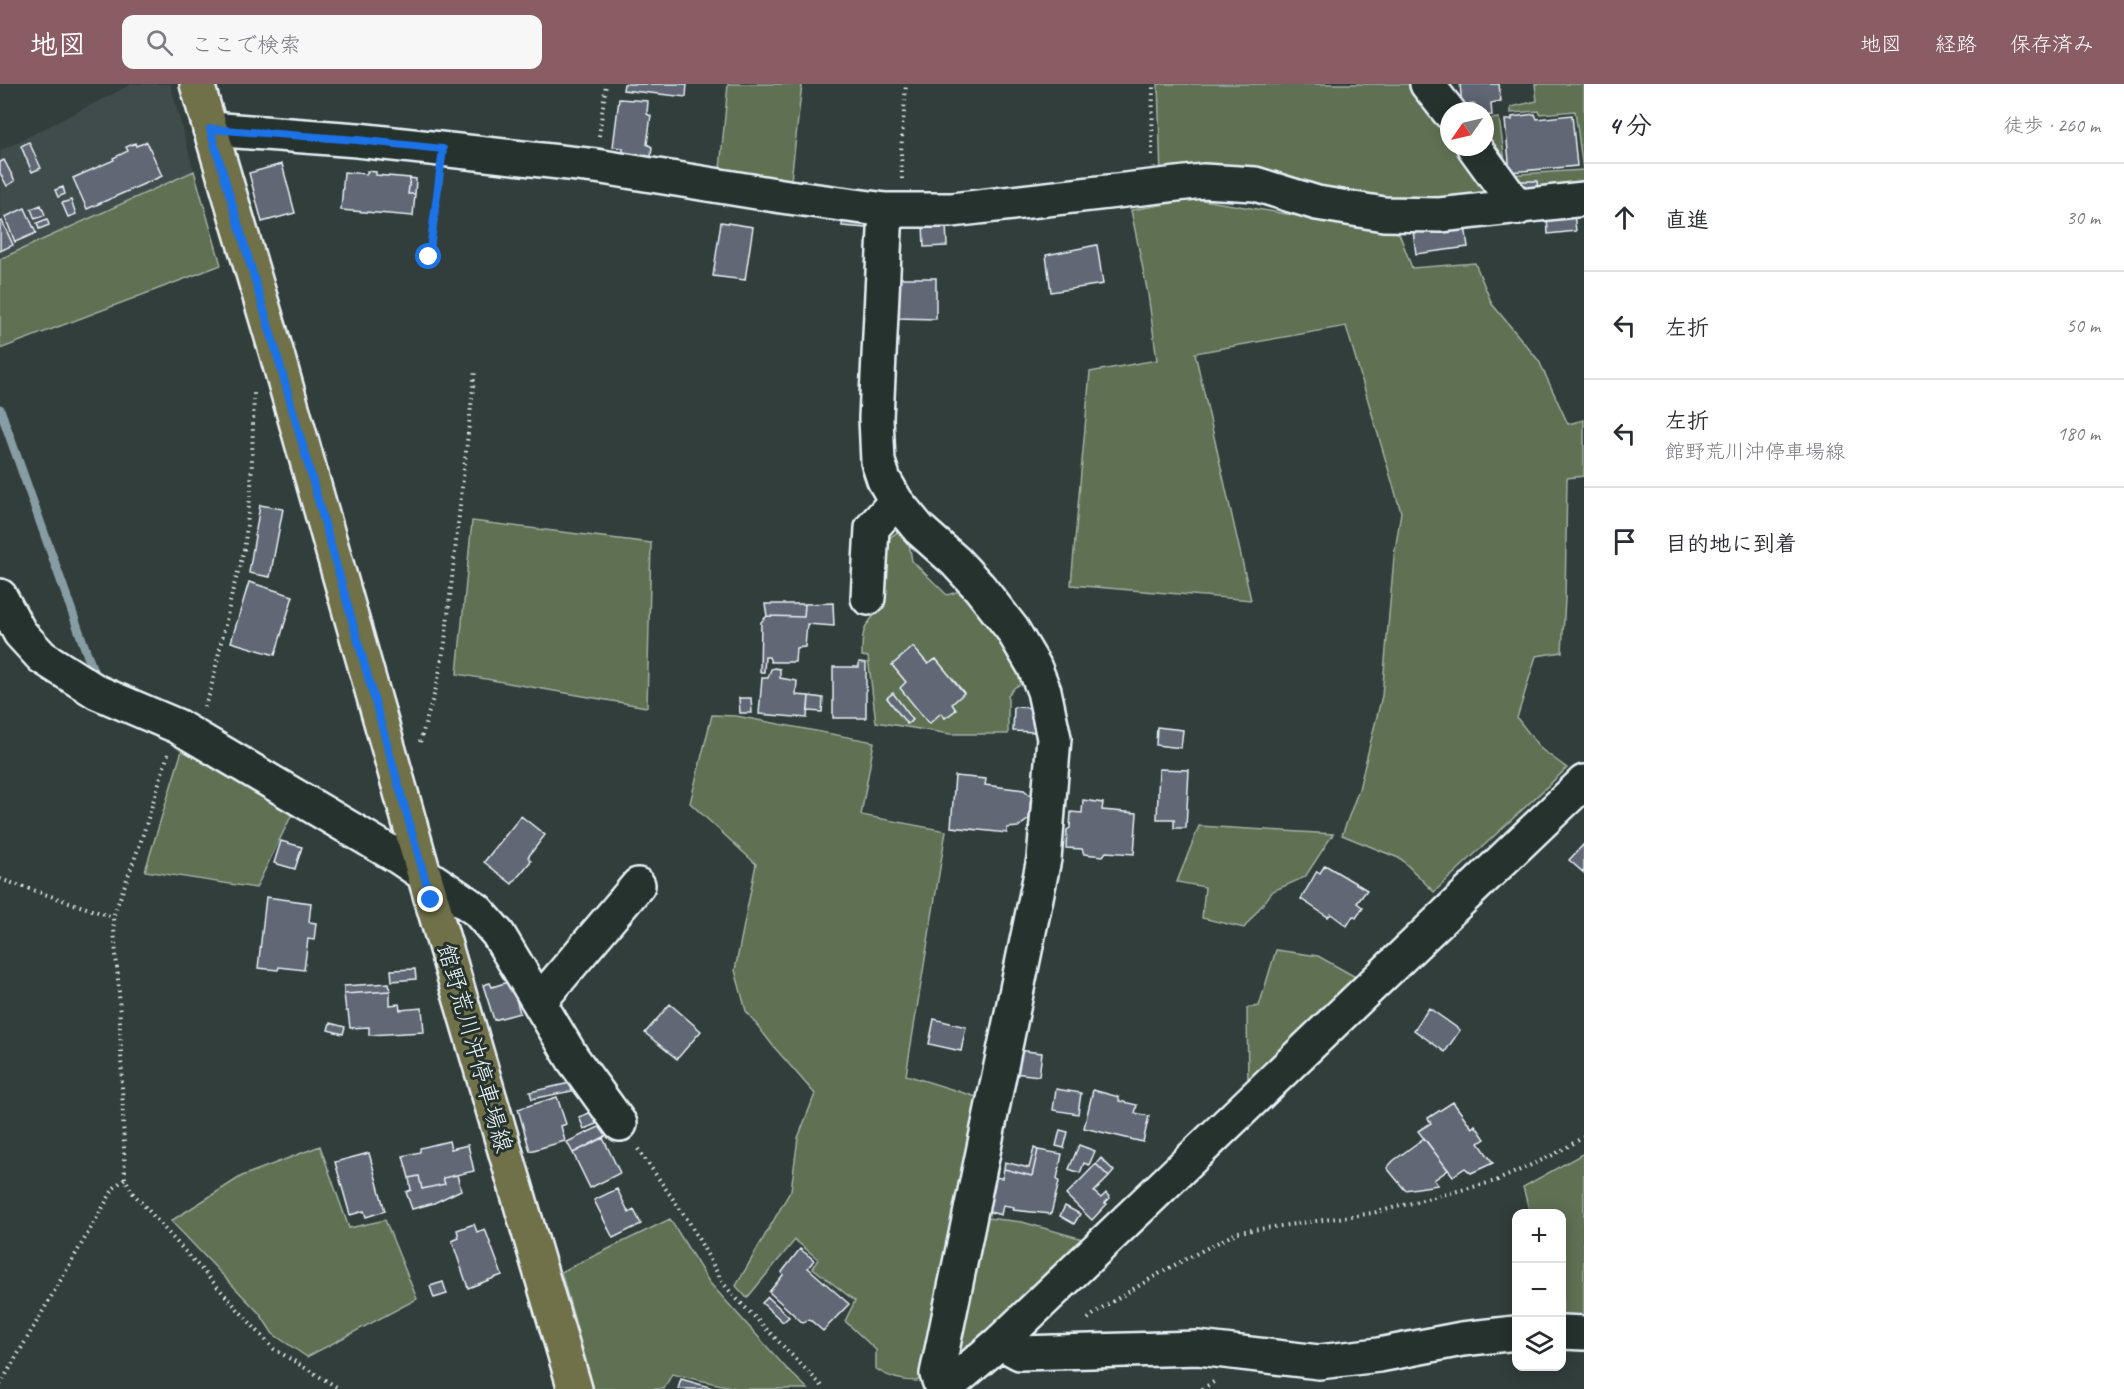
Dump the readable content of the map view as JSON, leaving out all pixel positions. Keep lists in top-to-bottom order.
{
  "streets": {
    "main road": ["館野荒川沖停車場線"]
  },
  "north": "bottom left",
  "page": {
    "header": "地図",
    "search": "ここで検索",
    "nav": ["地図", "経路", "保存済み"],
    "heading": ["4 分", "徒歩 · 260 m"],
    "list": [
      ["直進", "30 m"],
      ["左折", "50 m"],
      ["左折", "館野荒川沖停車場線", "180 m"],
      "目的地に到着"
    ],
    "map_buttons": ["+", "−"]
  }
}
